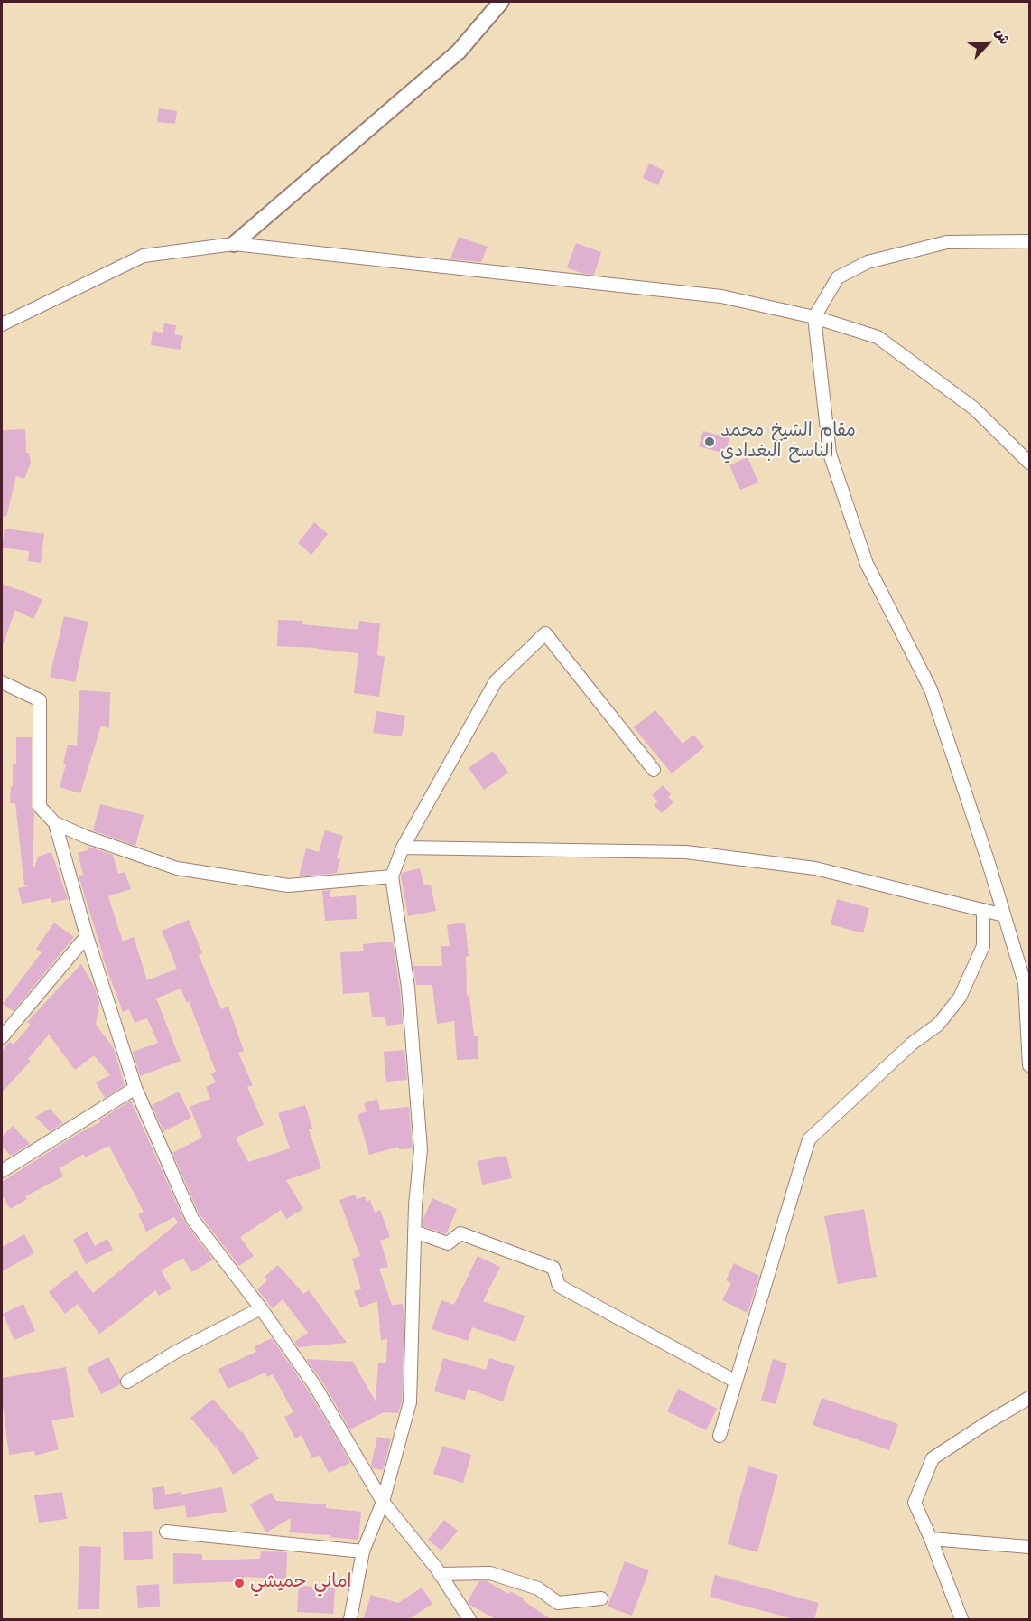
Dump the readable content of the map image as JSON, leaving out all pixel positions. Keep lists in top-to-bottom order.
{
  "places": ["مقام الشيخ محمد الناسخ البغدادي", "اماني حميشي"],
  "north": "top right"
}
